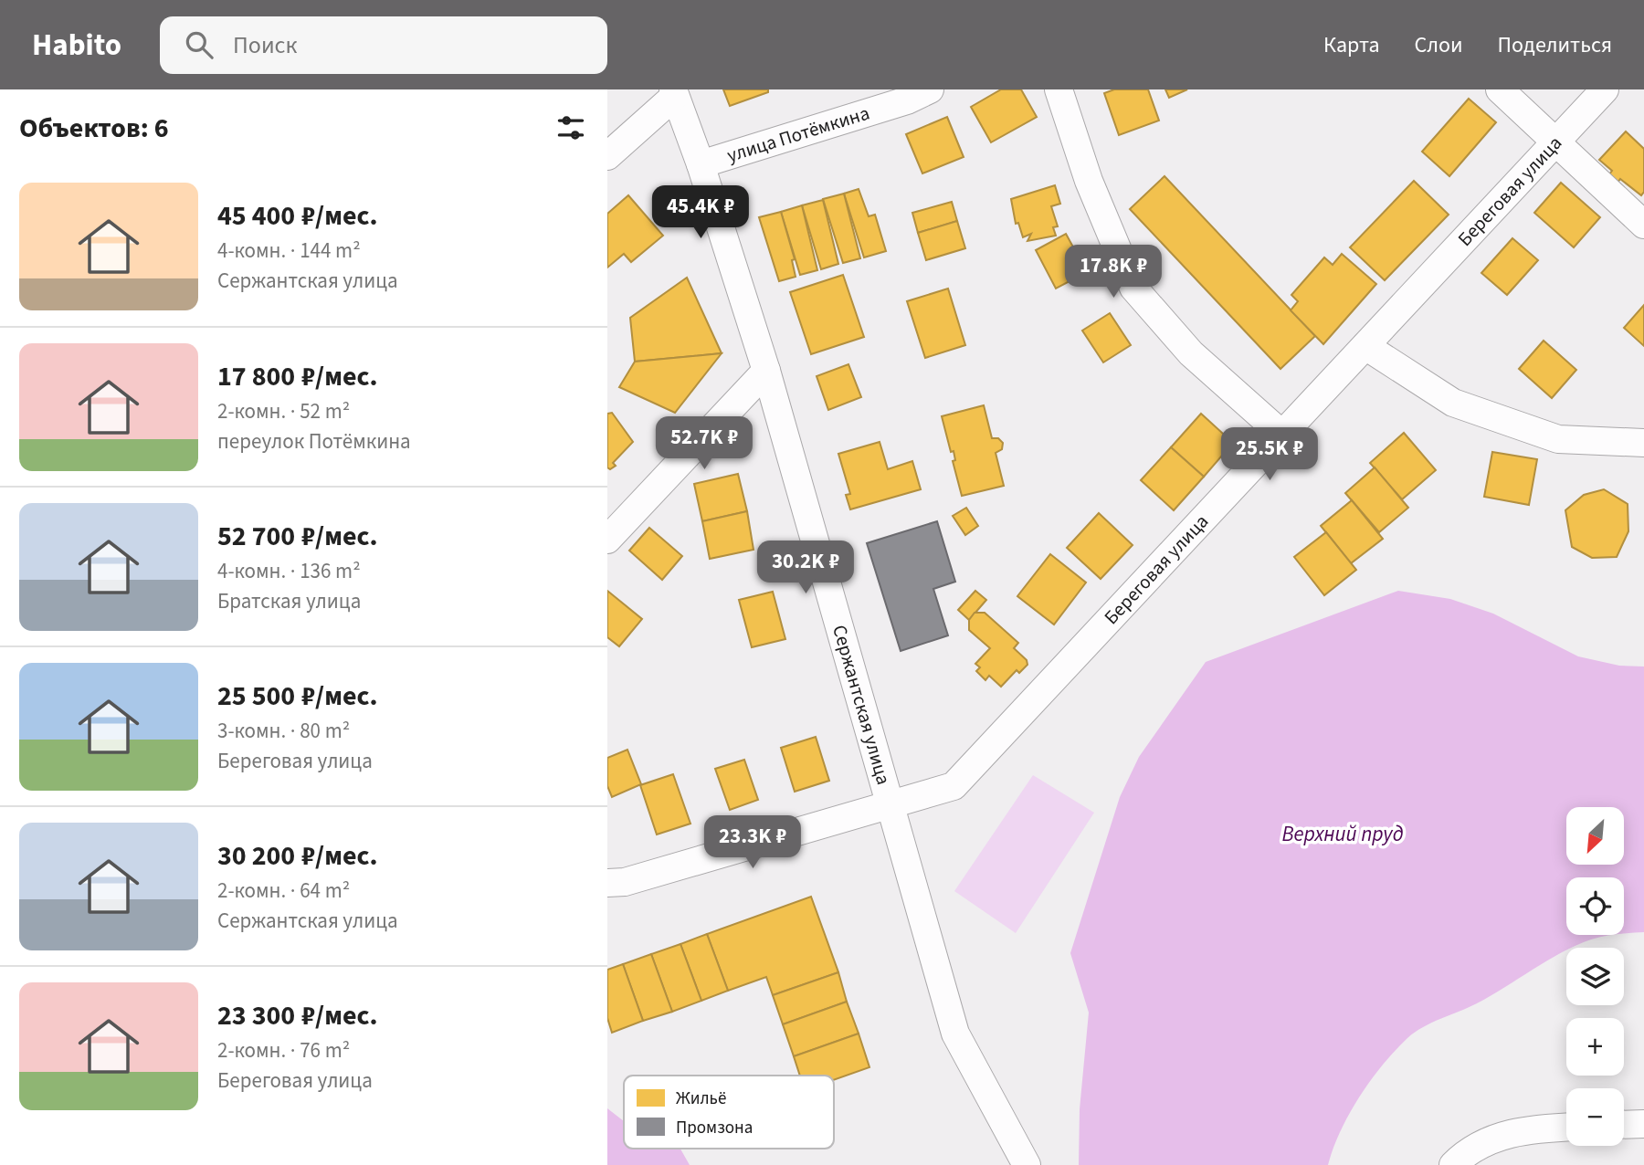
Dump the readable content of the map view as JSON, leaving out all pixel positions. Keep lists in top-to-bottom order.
{
  "streets": {
    "street": ["улица Потёмкина", "Береговая улица", "Сержантская улица"]
  },
  "crossings": [
    ["улица Потёмкина", "Сержантская улица"],
    ["Береговая улица", "Сержантская улица"]
  ],
  "water": ["Верхний пруд"],
  "legend": ["Жильё", "Промзона"],
  "north": "bottom left",
  "page": {
    "header": "Habito",
    "search": "Поиск",
    "nav": ["Карта", "Слои", "Поделиться"],
    "heading": "Объектов: 6",
    "list": [
      {
        "name": "45 400 ₽/мес.",
        "note": "4-комн. · 144 m² · Сержантская улица"
      },
      {
        "name": "17 800 ₽/мес.",
        "note": "2-комн. · 52 m² · переулок Потёмкина"
      },
      {
        "name": "52 700 ₽/мес.",
        "note": "4-комн. · 136 m² · Братская улица"
      },
      {
        "name": "25 500 ₽/мес.",
        "note": "3-комн. · 80 m² · Береговая улица"
      },
      {
        "name": "30 200 ₽/мес.",
        "note": "2-комн. · 64 m² · Сержантская улица"
      },
      {
        "name": "23 300 ₽/мес.",
        "note": "2-комн. · 76 m² · Береговая улица"
      }
    ],
    "price": [
      "45.4K ₽",
      "17.8K ₽",
      "52.7K ₽",
      "25.5K ₽",
      "30.2K ₽",
      "23.3K ₽"
    ],
    "map_buttons": ["+", "−"]
  }
}
